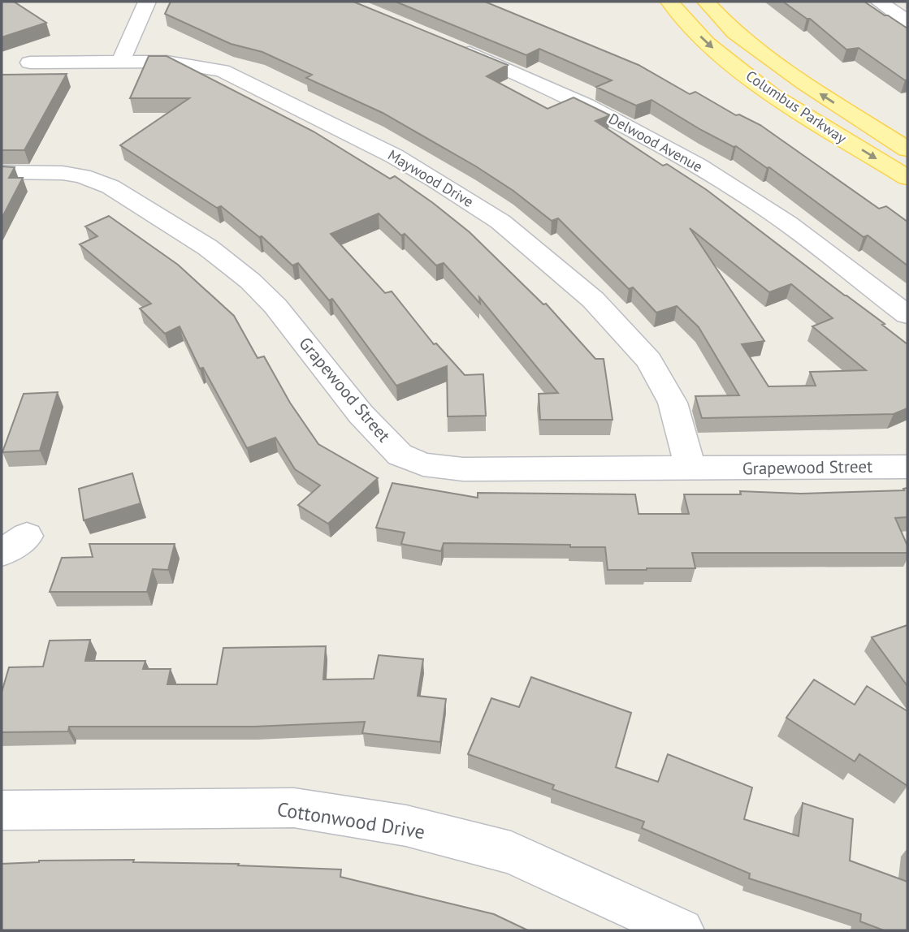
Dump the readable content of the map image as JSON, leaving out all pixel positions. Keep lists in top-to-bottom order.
{
  "streets": {
    "main road": ["Columbus Parkway"],
    "street": [
      "Delwood Avenue",
      "Maywood Drive",
      "Grapewood Street",
      "Cottonwood Drive"
    ]
  },
  "crossings": [
    ["Maywood Drive", "Grapewood Street"]
  ]
}
